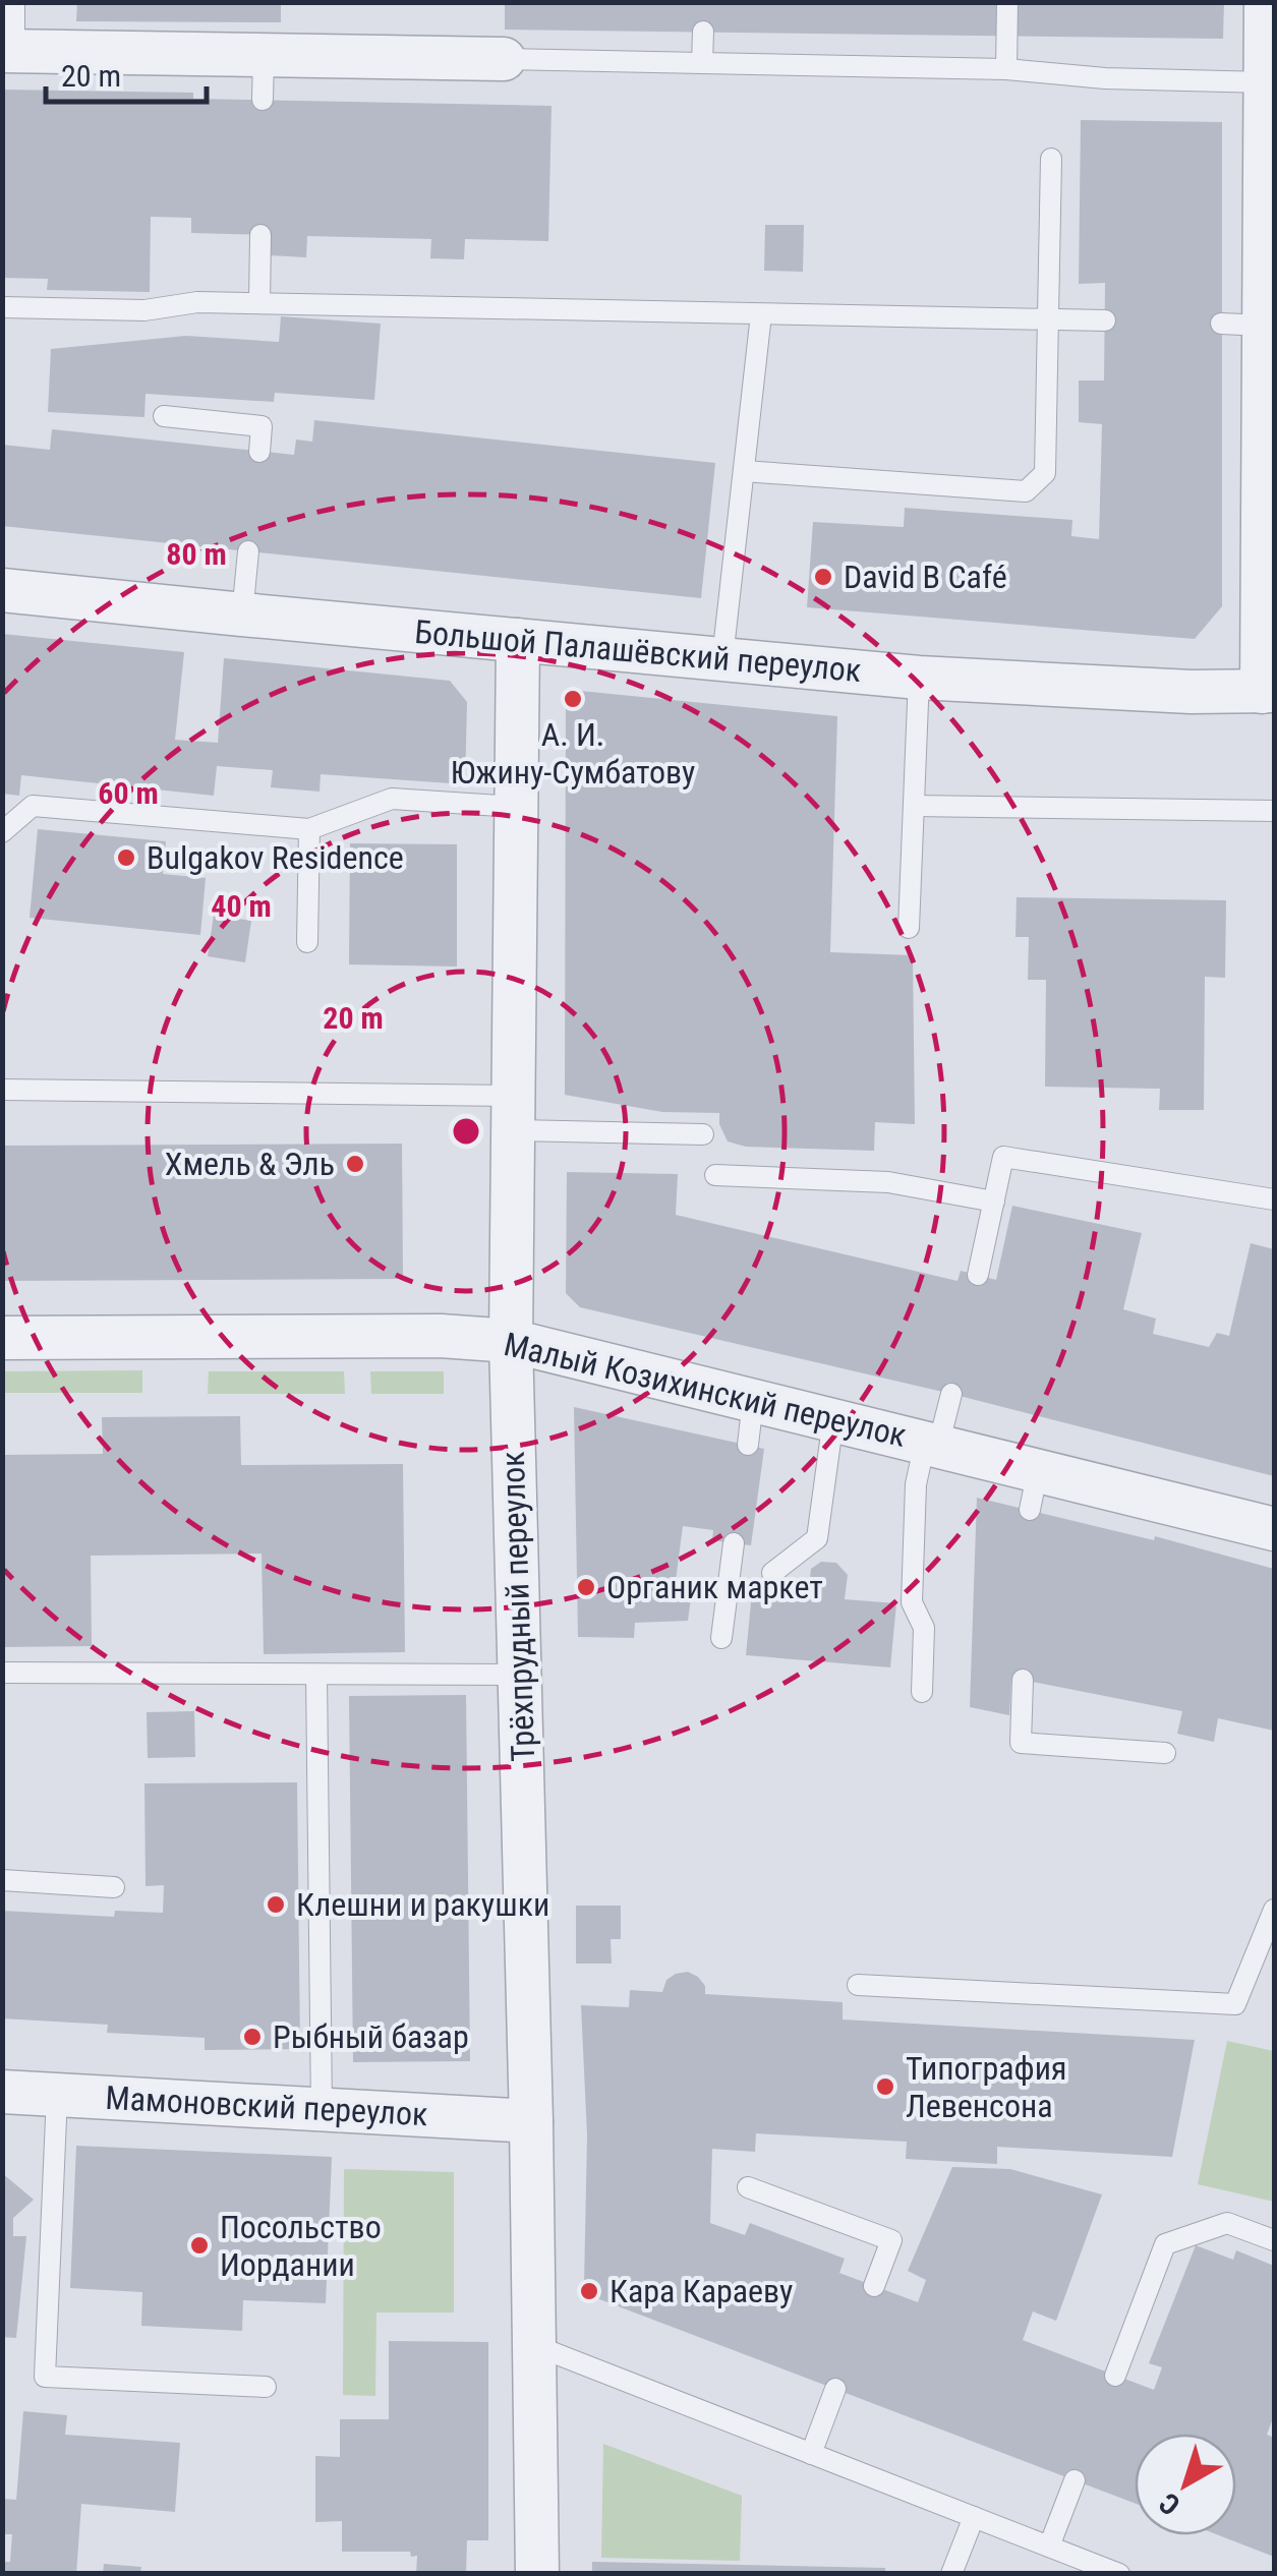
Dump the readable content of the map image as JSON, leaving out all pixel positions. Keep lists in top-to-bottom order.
{
  "streets": {
    "street": [
      "Большой Палашёвский переулок",
      "Малый Козихинский переулок",
      "Трёхпрудный переулок",
      "Мамоновский переулок"
    ]
  },
  "crossings": [
    ["Большой Палашёвский переулок", "Трёхпрудный переулок"],
    ["Малый Козихинский переулок", "Трёхпрудный переулок"],
    ["Трёхпрудный переулок", "Мамоновский переулок"]
  ],
  "places": [
    "David B Café",
    "А. И. Южину-Сумбатову",
    "Bulgakov Residence",
    "Хмель & Эль",
    "Органик маркет",
    "Клешни и ракушки",
    "Рыбный базар",
    "Типография Левенсона",
    "Посольство Иордании",
    "Кара Караеву"
  ],
  "scale_bar": "20 m",
  "north": "bottom left",
  "rings": [
    "80 m",
    "60 m",
    "40 m",
    "20 m"
  ]
}
